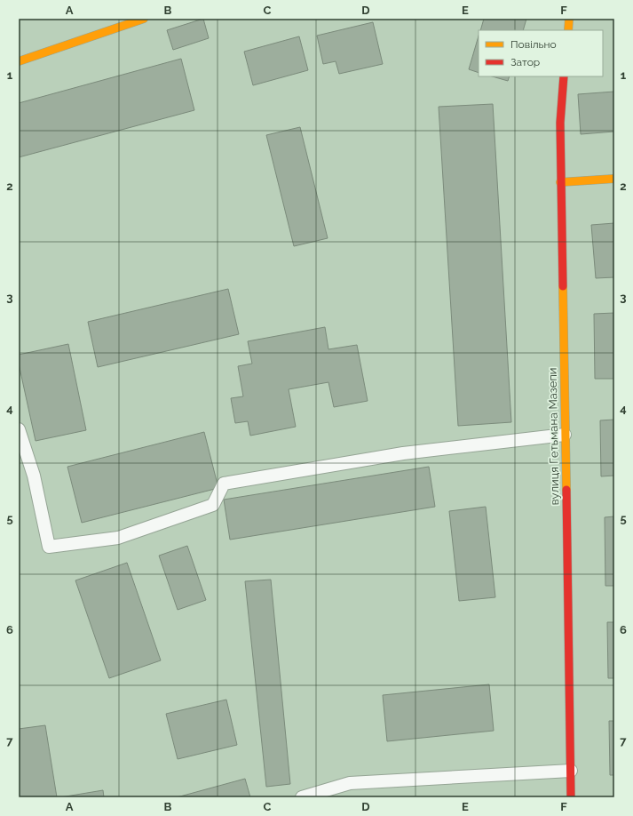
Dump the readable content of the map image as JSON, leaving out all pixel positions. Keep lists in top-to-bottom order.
{
  "streets": {
    "main road": ["вулиця Гетьмана Мазепи"]
  },
  "legend": ["Повільно", "Затор"],
  "grid": {
    "columns": [
      "A",
      "B",
      "C",
      "D",
      "E",
      "F"
    ],
    "rows": [
      "1",
      "2",
      "3",
      "4",
      "5",
      "6",
      "7"
    ]
  }
}
